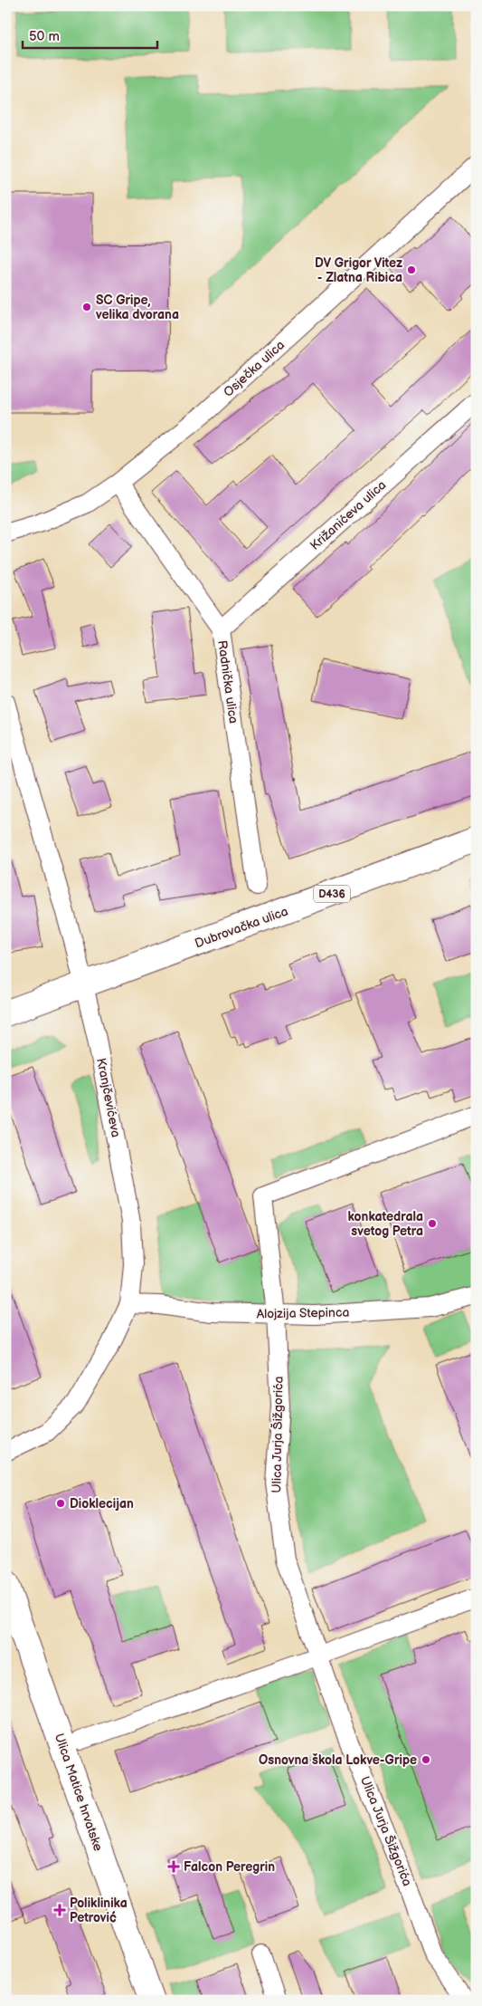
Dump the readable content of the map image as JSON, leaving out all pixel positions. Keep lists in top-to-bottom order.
{
  "streets": {
    "main road": ["D436", "Dubrovačka ulica", "Ulica Matice hrvatske"],
    "street": [
      "Osječka ulica",
      "Križanićeva ulica",
      "Radnička ulica",
      "Kranjčevićeva",
      "Alojzija Stepinca",
      "Ulica Jurja Šižgorića"
    ]
  },
  "crossings": [
    ["Osječka ulica", "Radnička ulica"],
    ["Križanićeva ulica", "Radnička ulica"],
    ["Dubrovačka ulica", "Kranjčevićeva"],
    ["Kranjčevićeva", "Alojzija Stepinca"],
    ["Alojzija Stepinca", "Ulica Jurja Šižgorića"]
  ],
  "places": {
    "other": [
      "DV Grigor Vitez - Zlatna Ribica",
      "SC Gripe, velika dvorana",
      "konkatedrala svetog Petra",
      "Dioklecijan",
      "Osnovna škola Lokve-Gripe"
    ],
    "health": ["Falcon Peregrin", "Poliklinika Petrović"]
  },
  "scale_bar": "50 m"
}
